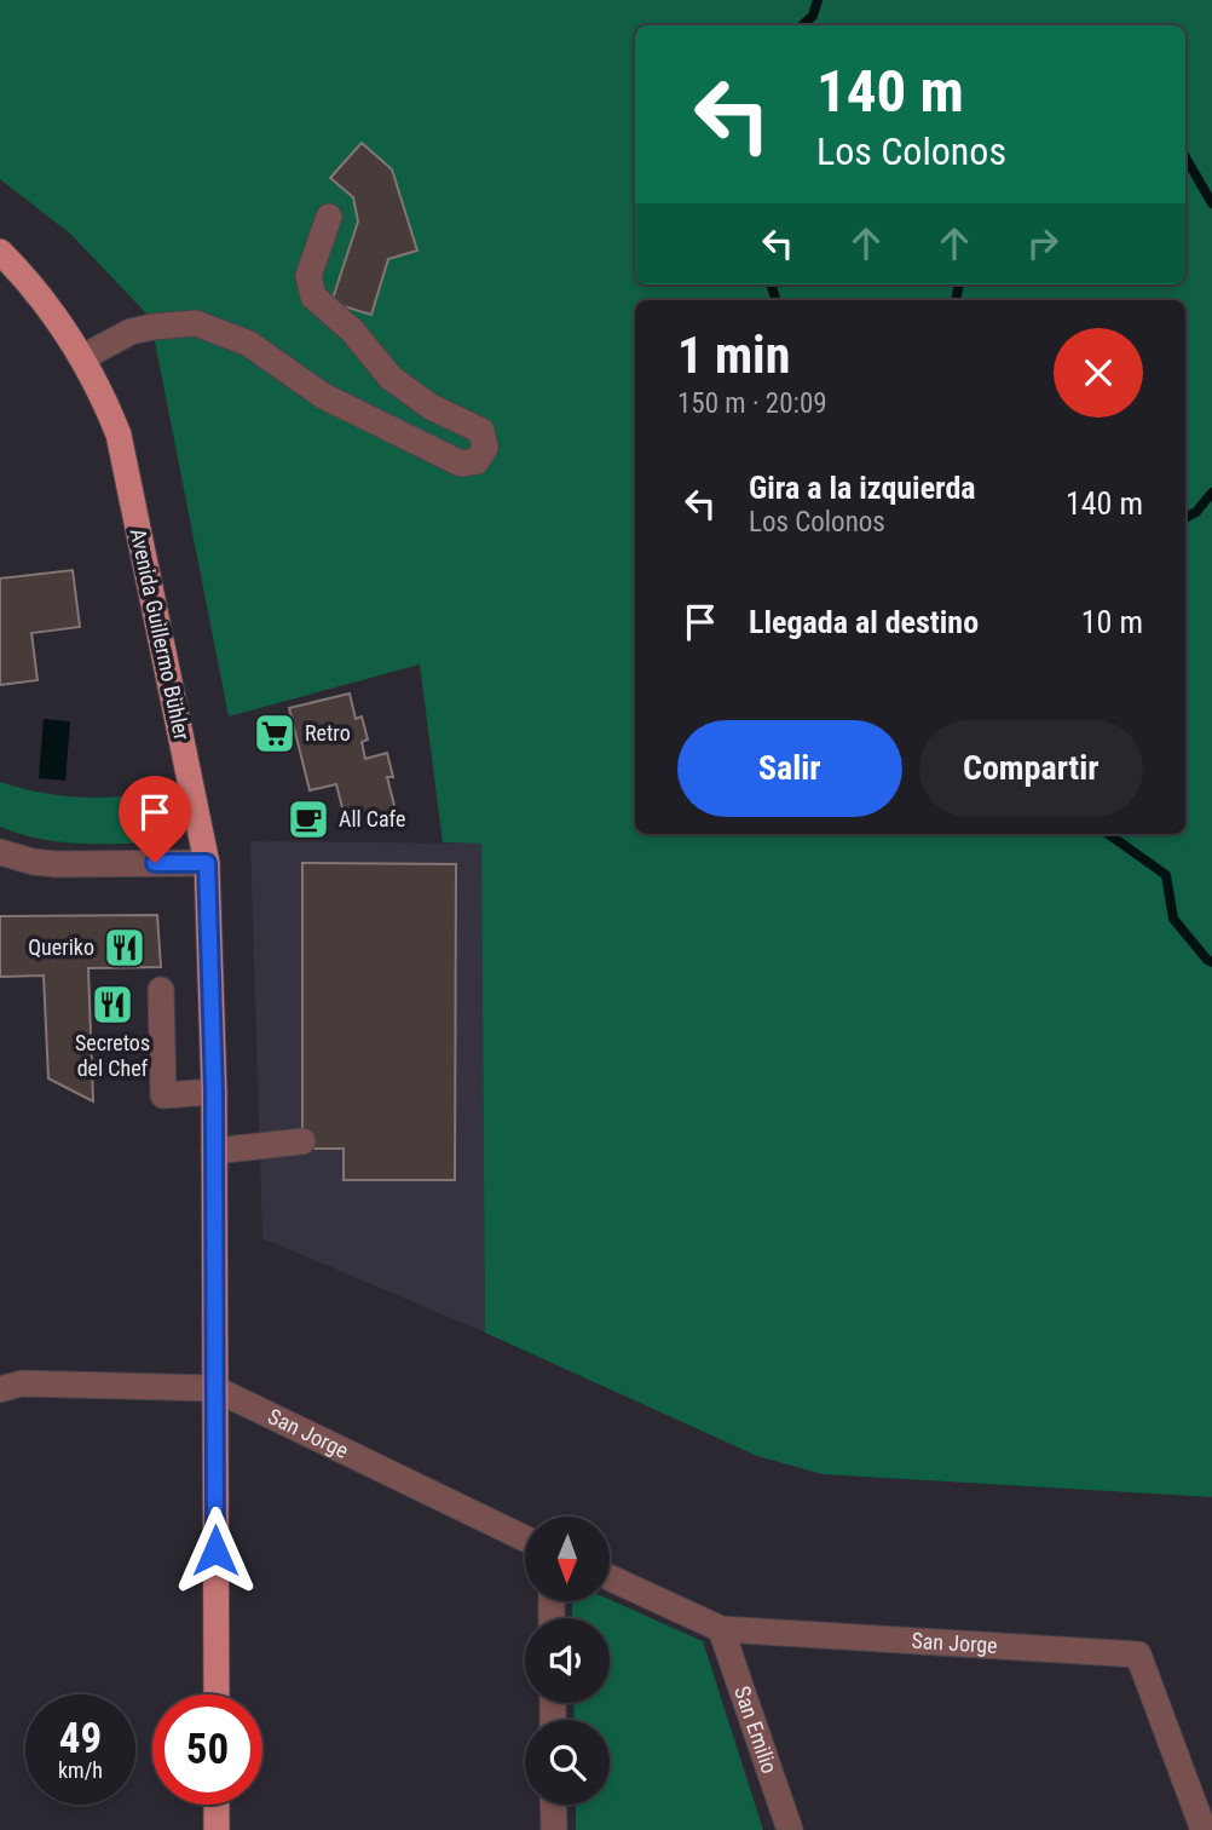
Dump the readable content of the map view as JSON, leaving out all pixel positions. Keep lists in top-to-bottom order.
{
  "streets": {
    "main road": ["Avenida Guillermo Bühler"],
    "street": ["San Jorge", "San Emilio"]
  },
  "crossings": [
    ["Avenida Guillermo Bühler", "San Jorge"],
    ["San Jorge", "San Emilio"]
  ],
  "places": {
    "supermarket": ["Retro"],
    "cafe": ["All Cafe"],
    "restaurant": ["Queriko", "Secretos del Chef"]
  },
  "north": "bottom",
  "page": {
    "turn": ["140 m", "Los Colonos"],
    "heading": ["1 min", "150 m · 20:09"],
    "list": [
      {
        "name": "Gira a la izquierda",
        "note": "Los Colonos",
        "value": "140 m"
      },
      {
        "name": "Llegada al destino",
        "value": "10 m"
      }
    ],
    "buttons": ["Salir", "Compartir"],
    "speed": "49 km/h",
    "limit": "50"
  }
}
